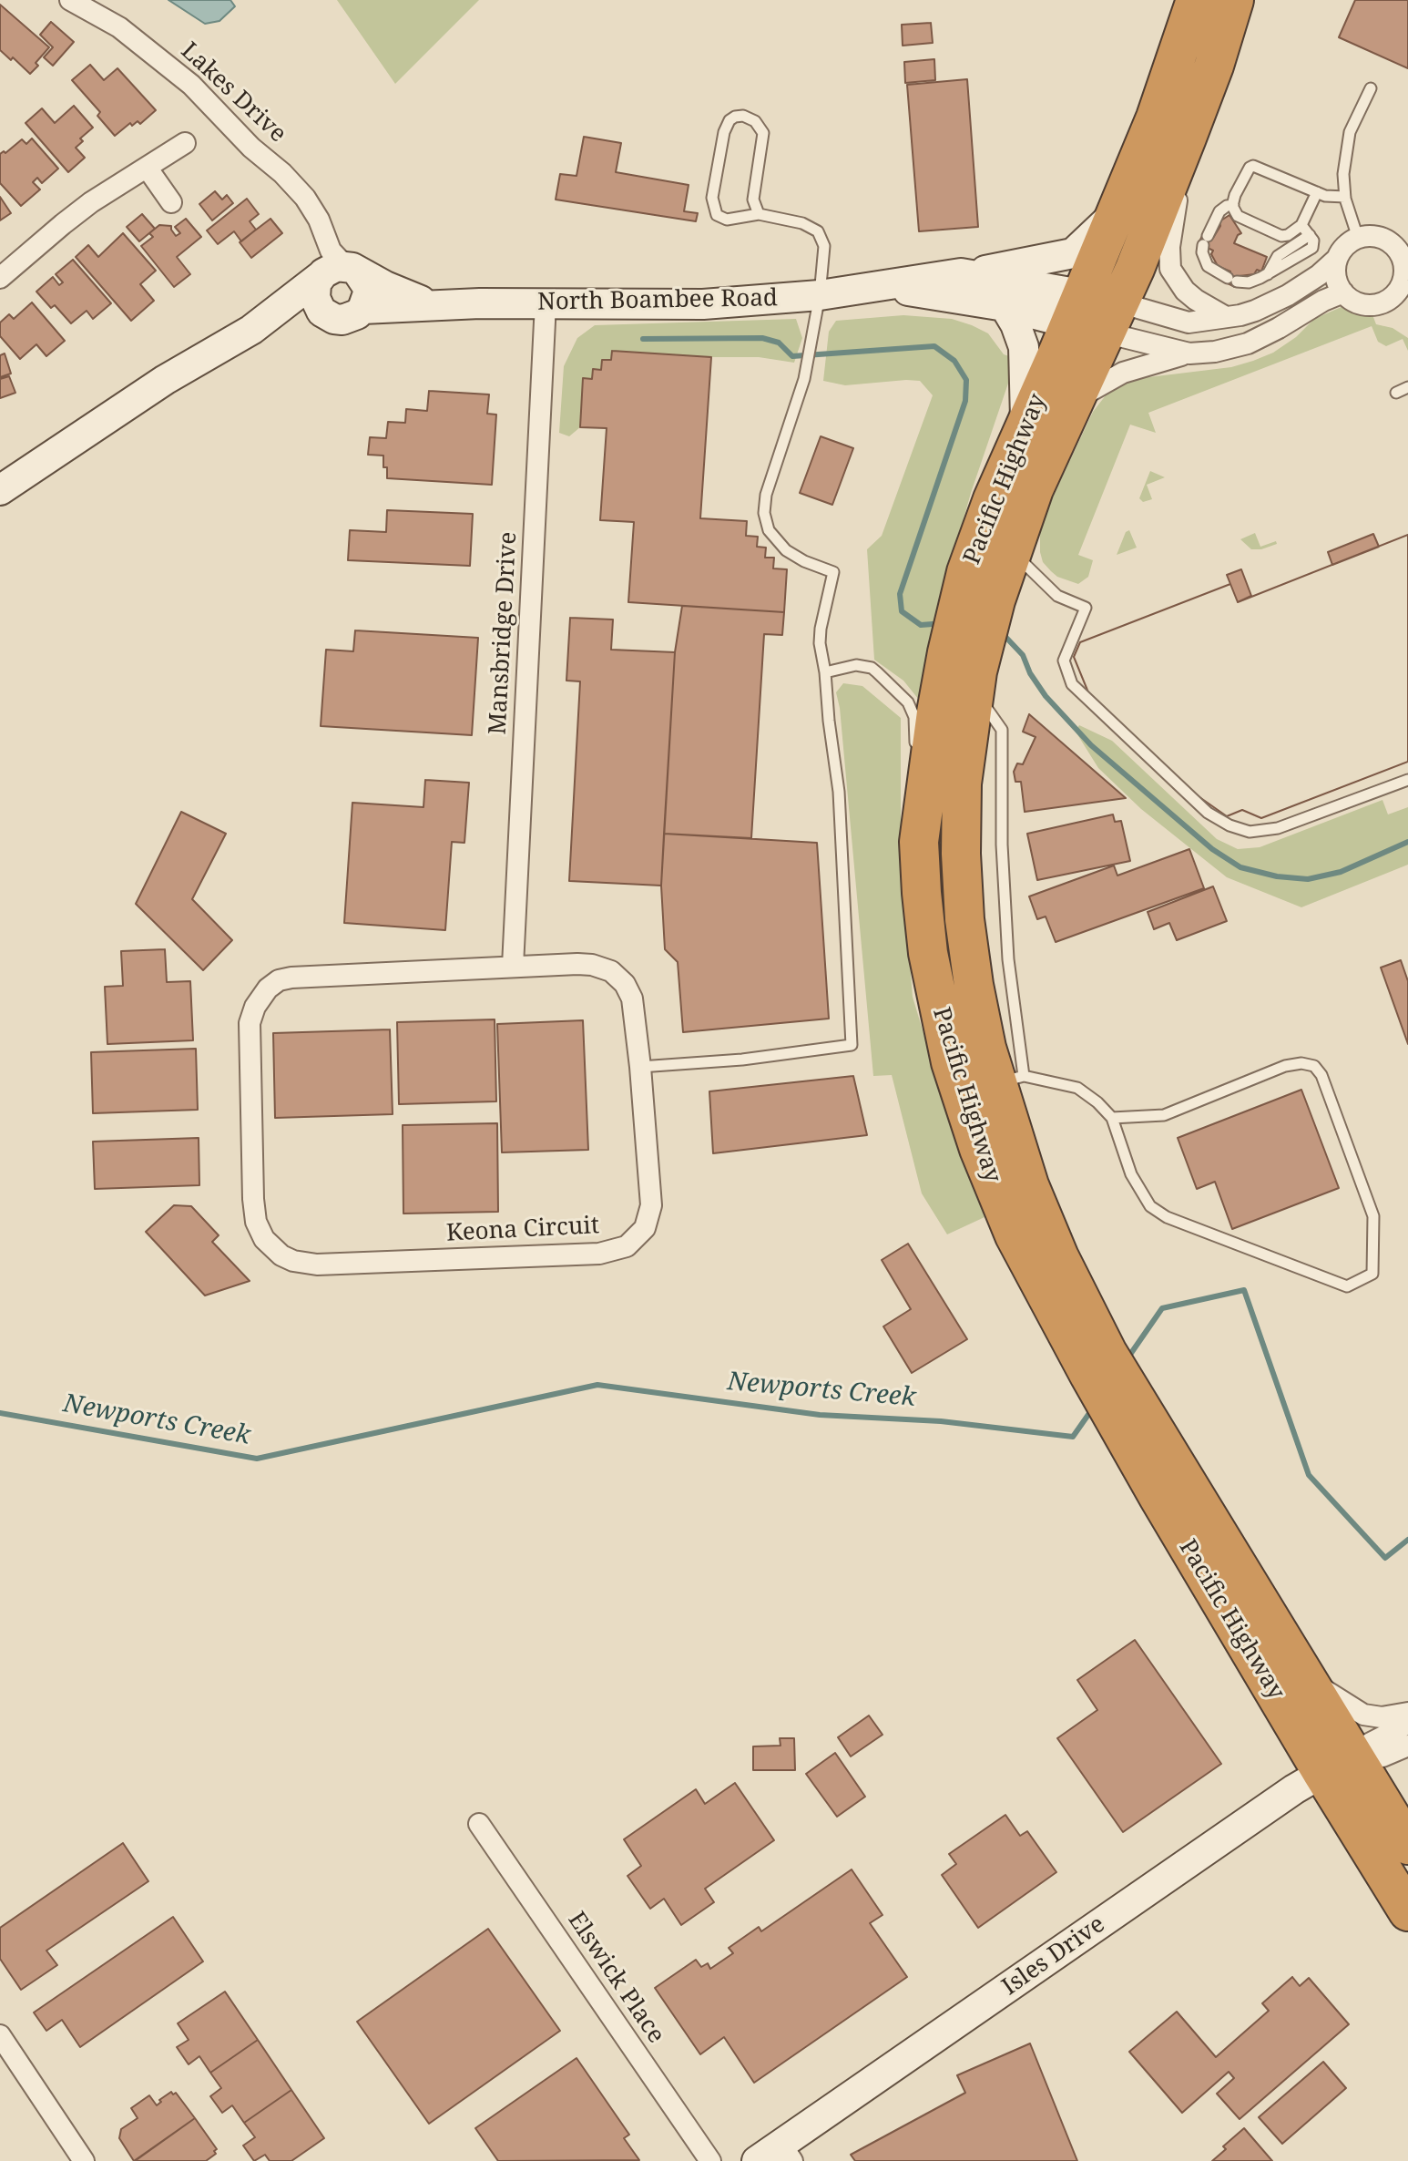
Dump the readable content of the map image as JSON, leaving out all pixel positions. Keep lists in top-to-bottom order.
{
  "streets": {
    "highway": ["Pacific Highway"],
    "street": [
      "Lakes Drive",
      "North Boambee Road",
      "Mansbridge Drive",
      "Keona Circuit",
      "Isles Drive",
      "Elswick Place"
    ]
  },
  "crossings": [
    ["Lakes Drive", "North Boambee Road"],
    ["North Boambee Road", "Pacific Highway"],
    ["North Boambee Road", "Mansbridge Drive"],
    ["Pacific Highway", "Isles Drive"],
    ["Mansbridge Drive", "Keona Circuit"]
  ],
  "water": ["Newports Creek"]
}
